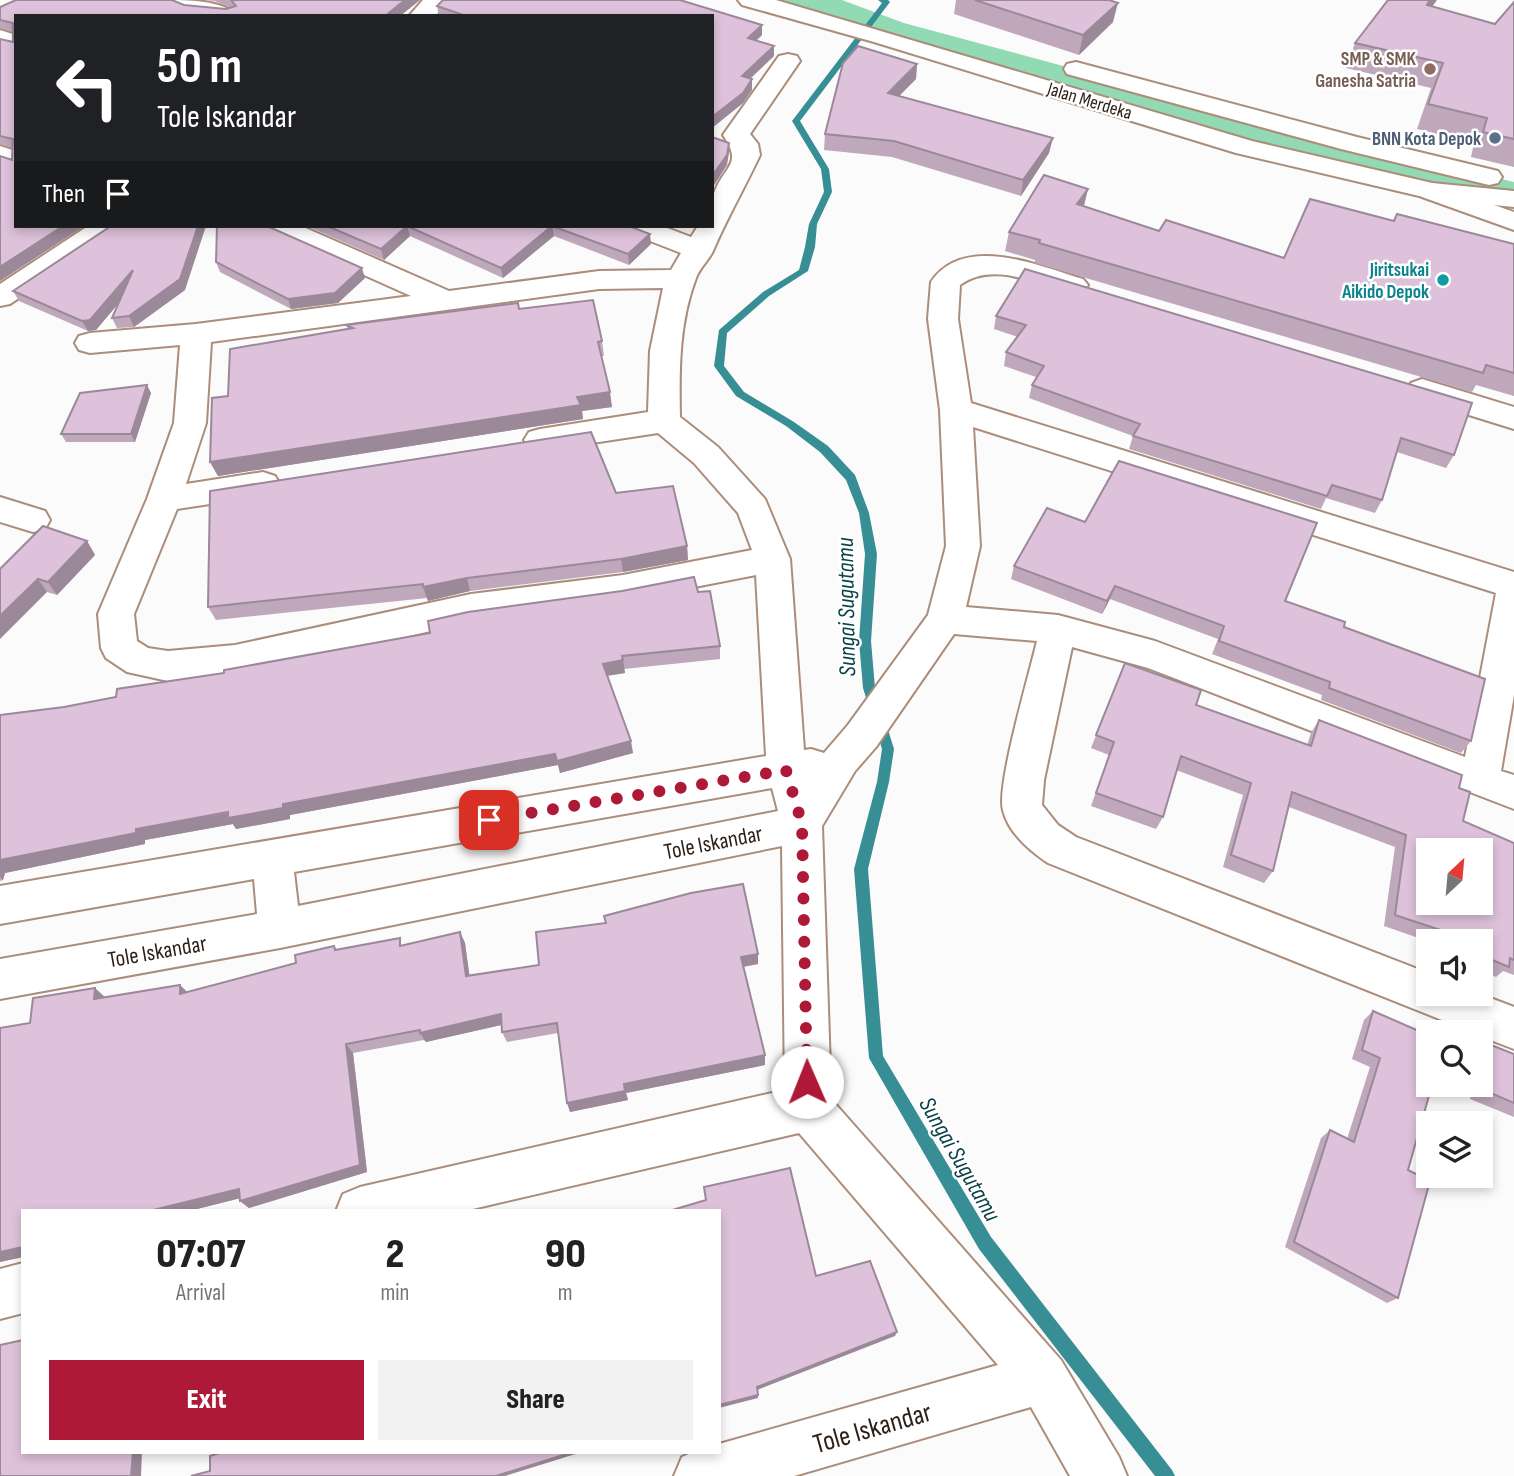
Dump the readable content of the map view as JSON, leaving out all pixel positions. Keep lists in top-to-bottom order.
{
  "streets": {
    "street": ["Jalan Merdeka", "Tole Iskandar"]
  },
  "water": ["Sungai Sugutamu"],
  "places": ["SMP & SMK Ganesha Satria", "BNN Kota Depok", "Jiritsukai Aikido Depok"],
  "north": "top right",
  "page": {
    "turn": ["50 m", "Tole Iskandar"],
    "then": "Then",
    "eta": [
      "07:07",
      "Arrival",
      "2",
      "min",
      "90",
      "m"
    ],
    "buttons": ["Exit", "Share"]
  }
}
